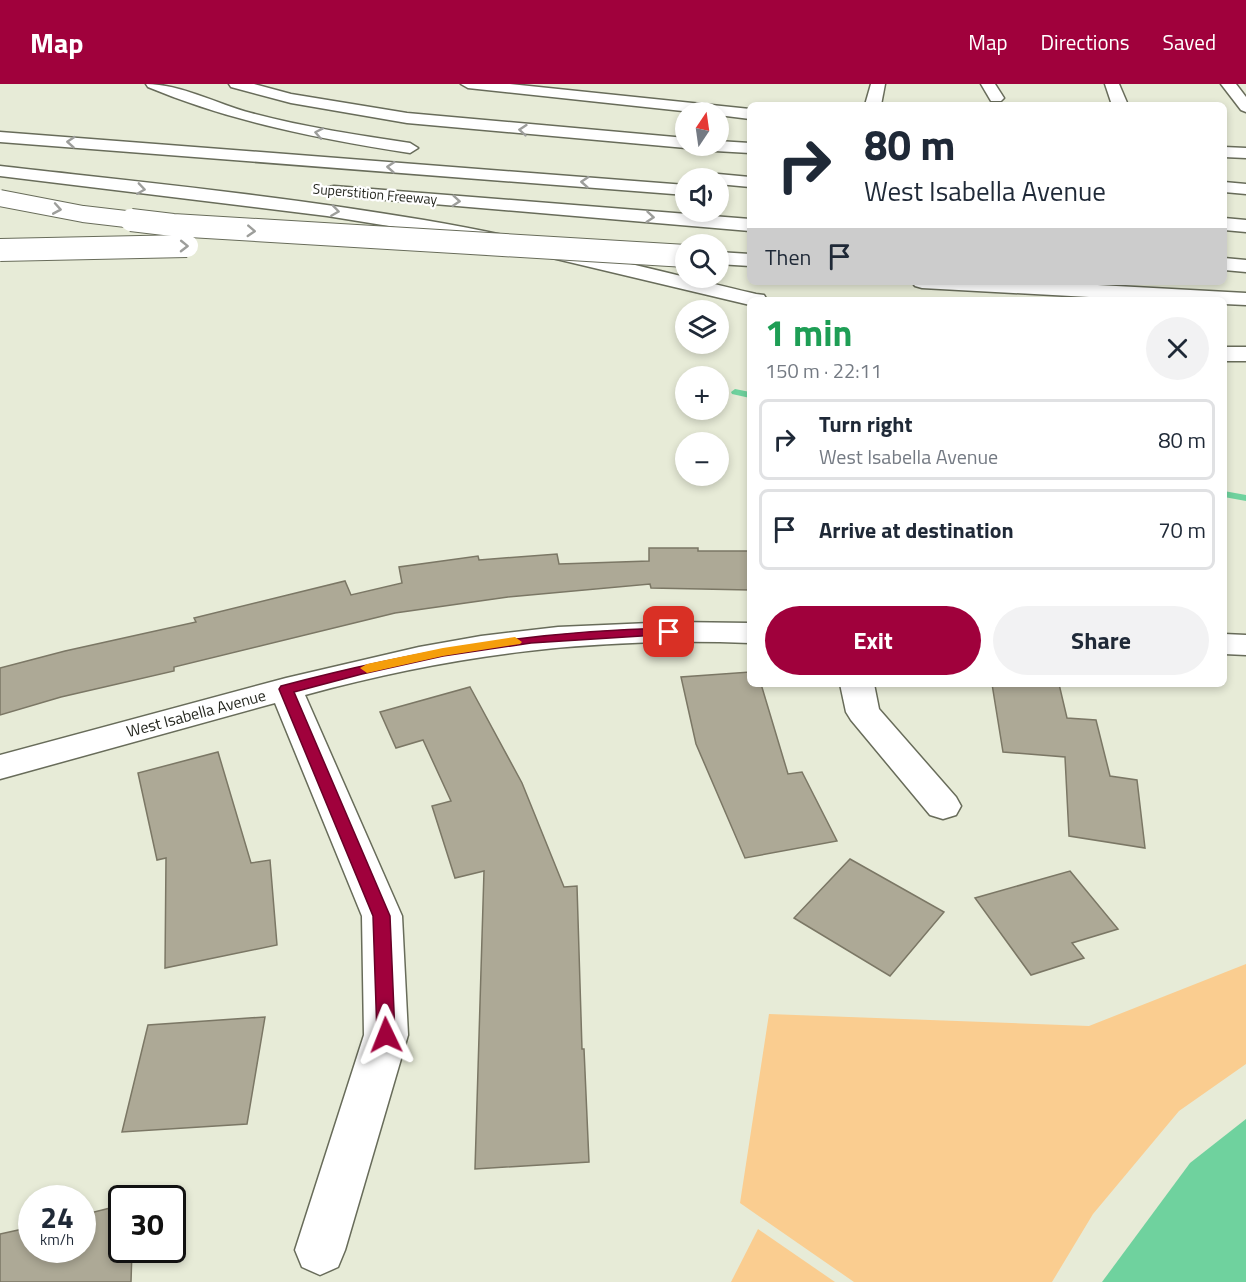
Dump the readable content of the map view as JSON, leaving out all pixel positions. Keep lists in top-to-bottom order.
{
  "streets": {
    "main road": ["Superstition Freeway", "West Isabella Avenue"]
  },
  "north": "top",
  "page": {
    "header": "Map",
    "nav": ["Map", "Directions", "Saved"],
    "map_buttons": ["+", "−"],
    "turn": ["80 m", "West Isabella Avenue"],
    "then": "Then",
    "heading": ["1 min", "150 m · 22:11"],
    "list": [
      {
        "name": "Turn right",
        "note": "West Isabella Avenue",
        "value": "80 m"
      },
      {
        "name": "Arrive at destination",
        "value": "70 m"
      }
    ],
    "buttons": ["Exit", "Share"],
    "speed": "24 km/h",
    "limit": "30"
  }
}
